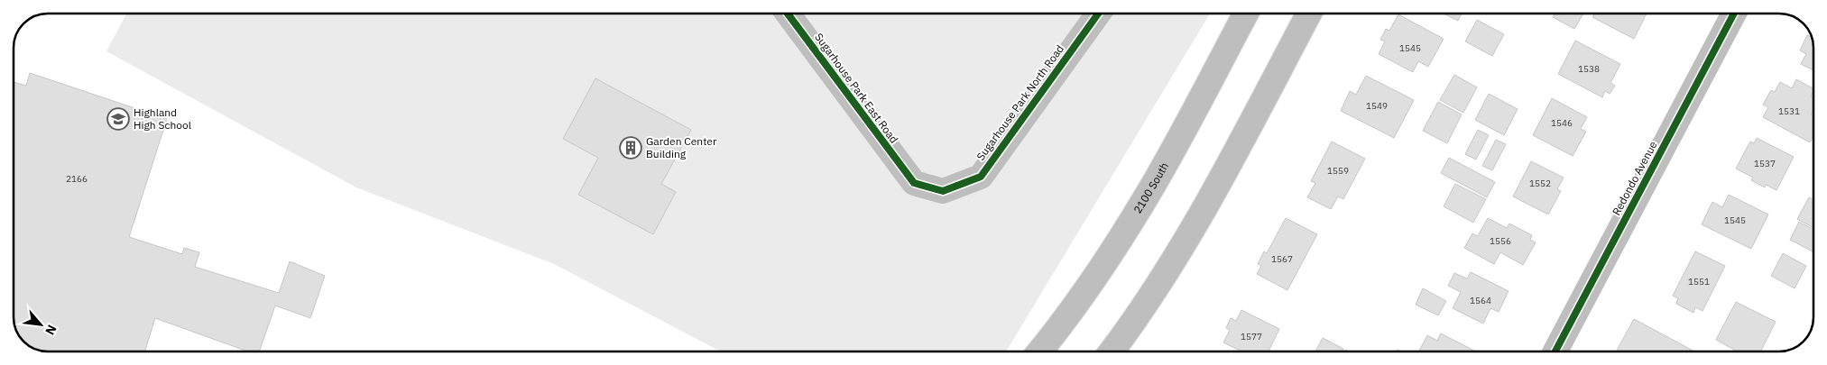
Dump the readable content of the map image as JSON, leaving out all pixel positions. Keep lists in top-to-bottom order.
{
  "streets": {
    "street": [
      "Sugarhouse Park East Road",
      "Sugarhouse Park North Road",
      "Redondo Avenue",
      "2100 South"
    ]
  },
  "crossings": [
    ["Sugarhouse Park East Road", "Sugarhouse Park North Road"]
  ],
  "places": {
    "school or university": ["Highland High School"],
    "building": ["Garden Center Building"]
  },
  "house_numbers": [
    "1545",
    "1538",
    "1549",
    "1531",
    "1546",
    "1537",
    "1559",
    "2166",
    "1552",
    "1545",
    "1556",
    "1567",
    "1551",
    "1564",
    "1577"
  ],
  "north": "bottom right"
}
